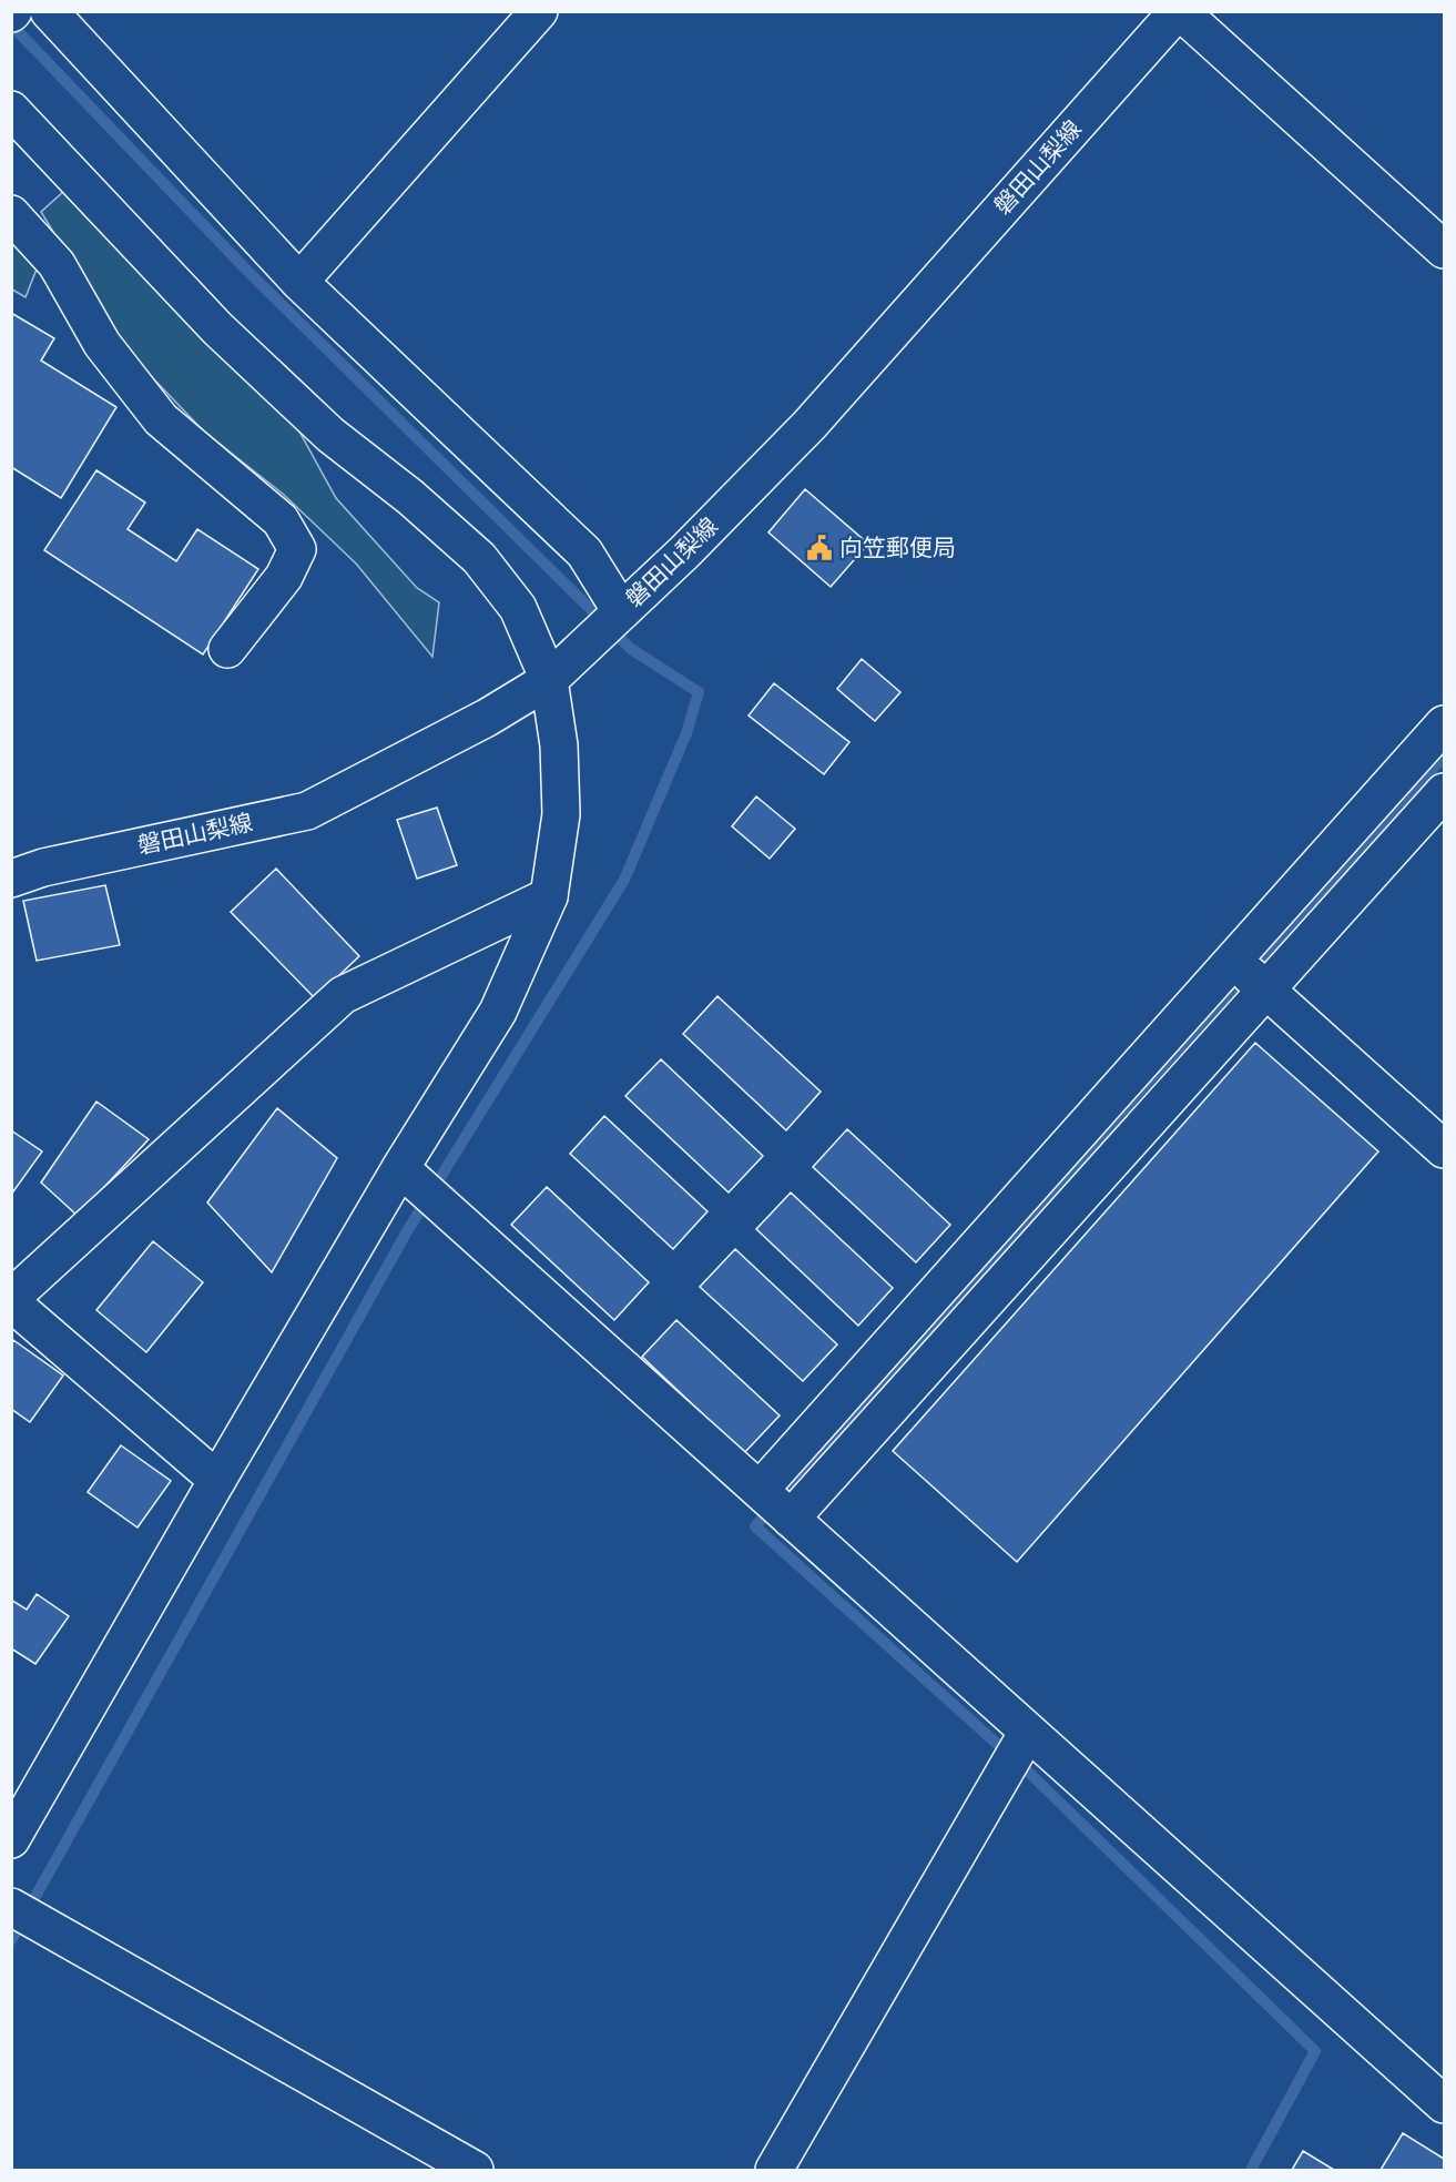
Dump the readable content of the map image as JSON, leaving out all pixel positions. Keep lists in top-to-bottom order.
{
  "streets": {
    "street": ["磐田山梨線"]
  },
  "places": {
    "public building": ["向笠郵便局"]
  }
}
